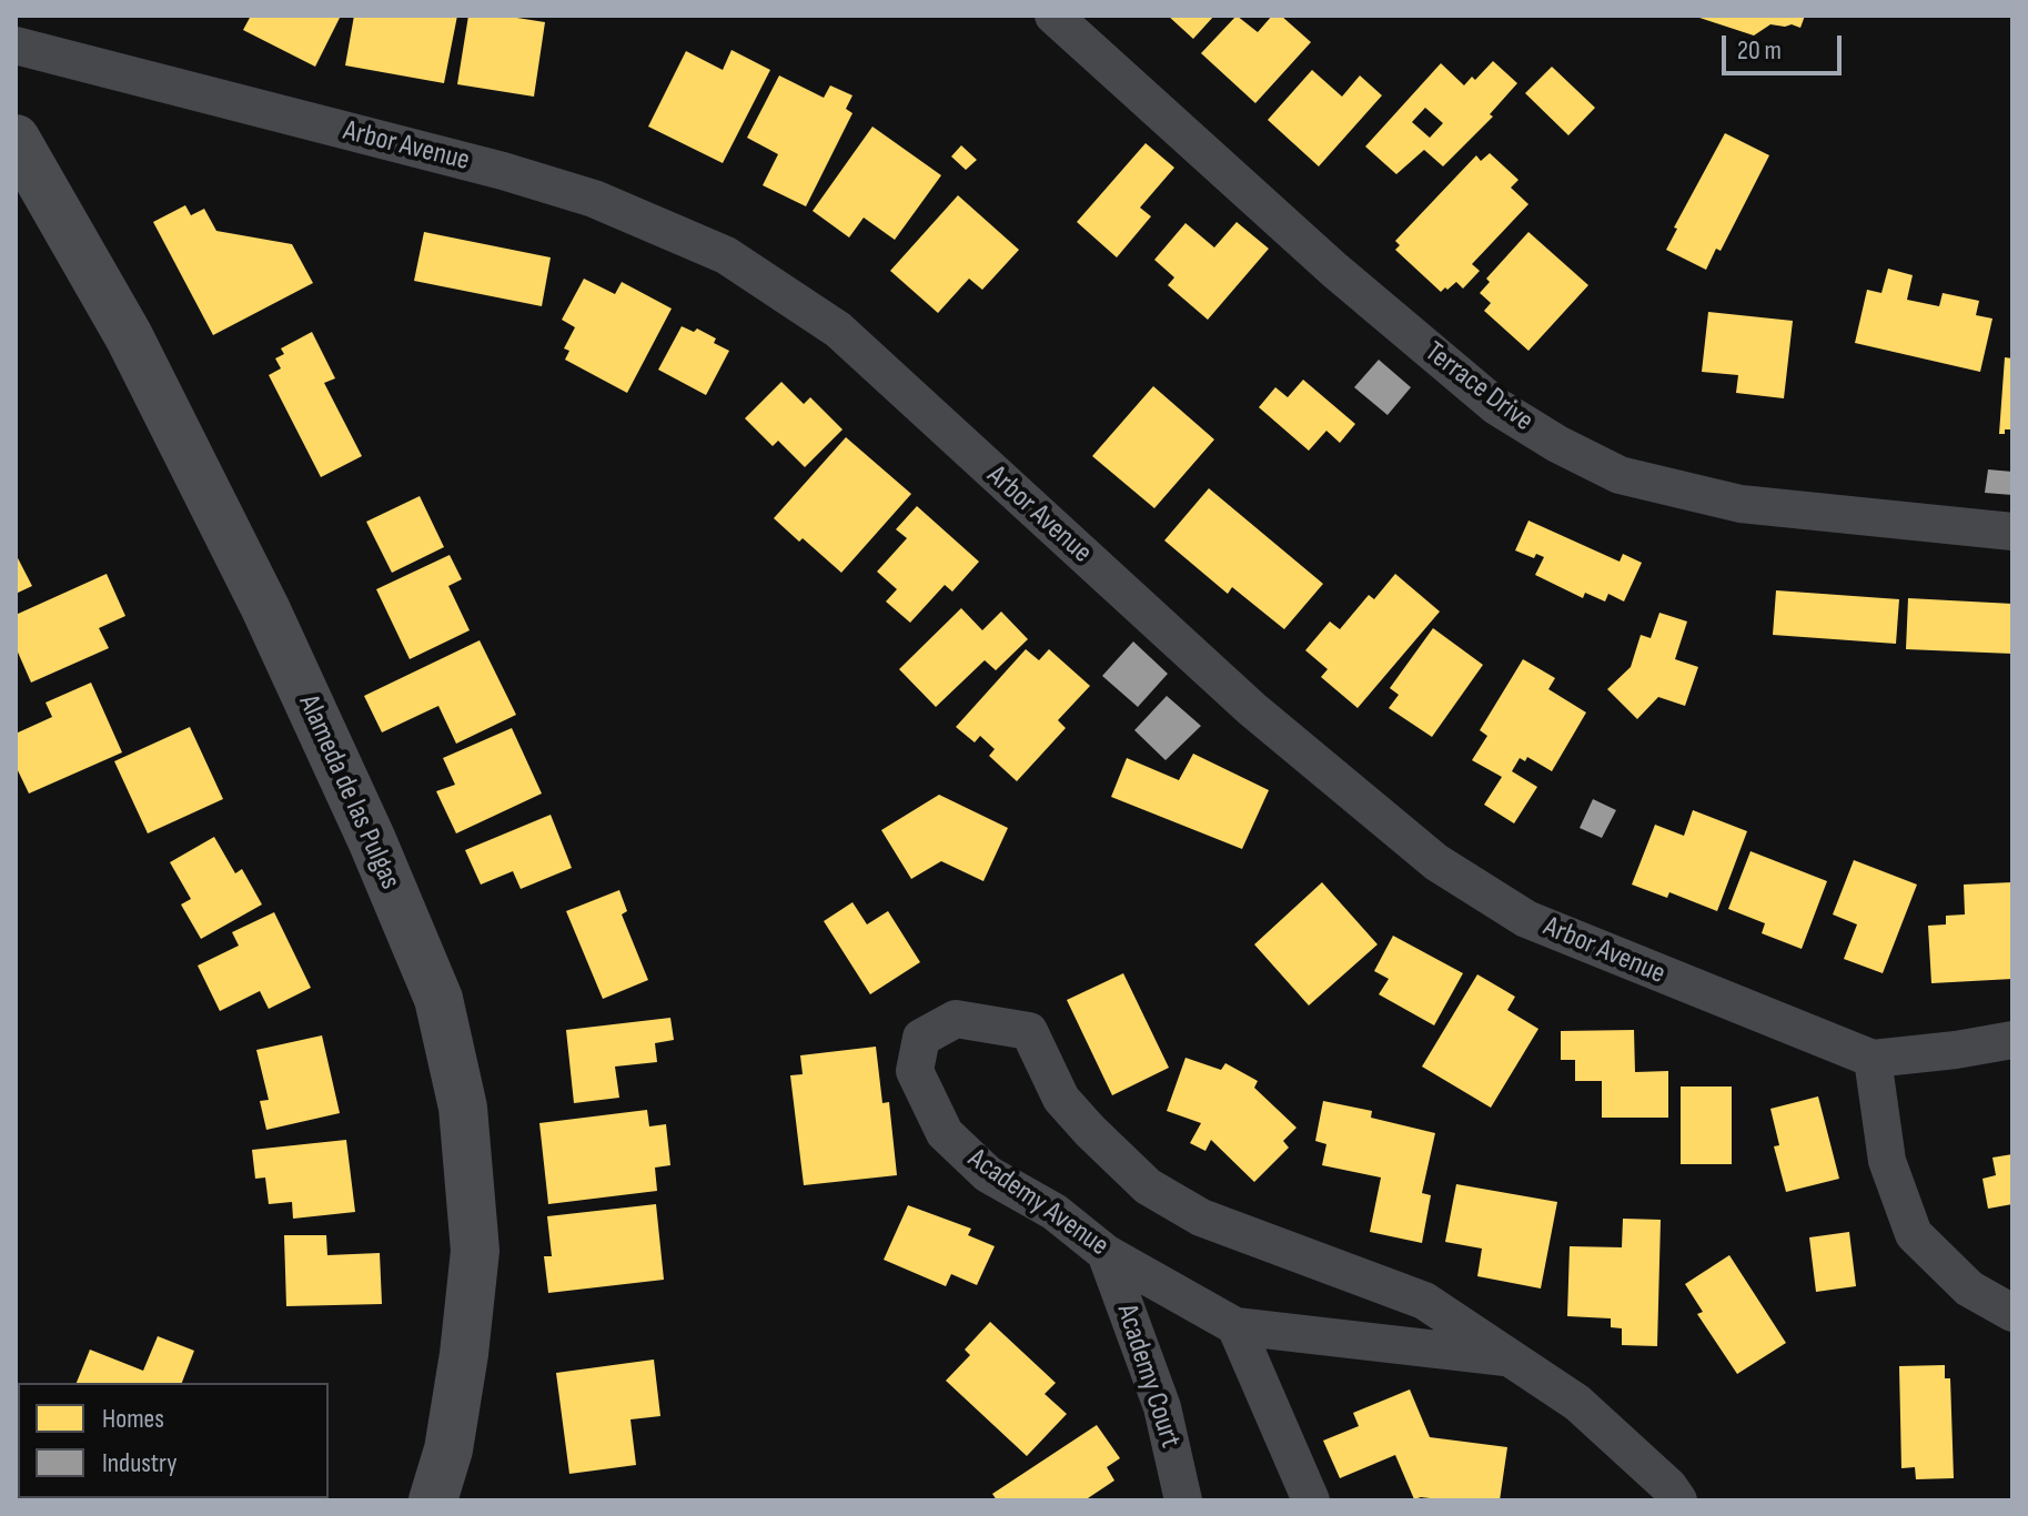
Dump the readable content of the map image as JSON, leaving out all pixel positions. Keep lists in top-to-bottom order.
{
  "streets": {
    "main road": ["Alameda de las Pulgas"],
    "street": [
      "Arbor Avenue",
      "Terrace Drive",
      "Academy Avenue",
      "Academy Court"
    ]
  },
  "crossings": [
    ["Academy Avenue", "Academy Court"]
  ],
  "legend": ["Homes", "Industry"],
  "scale_bar": "20 m"
}
